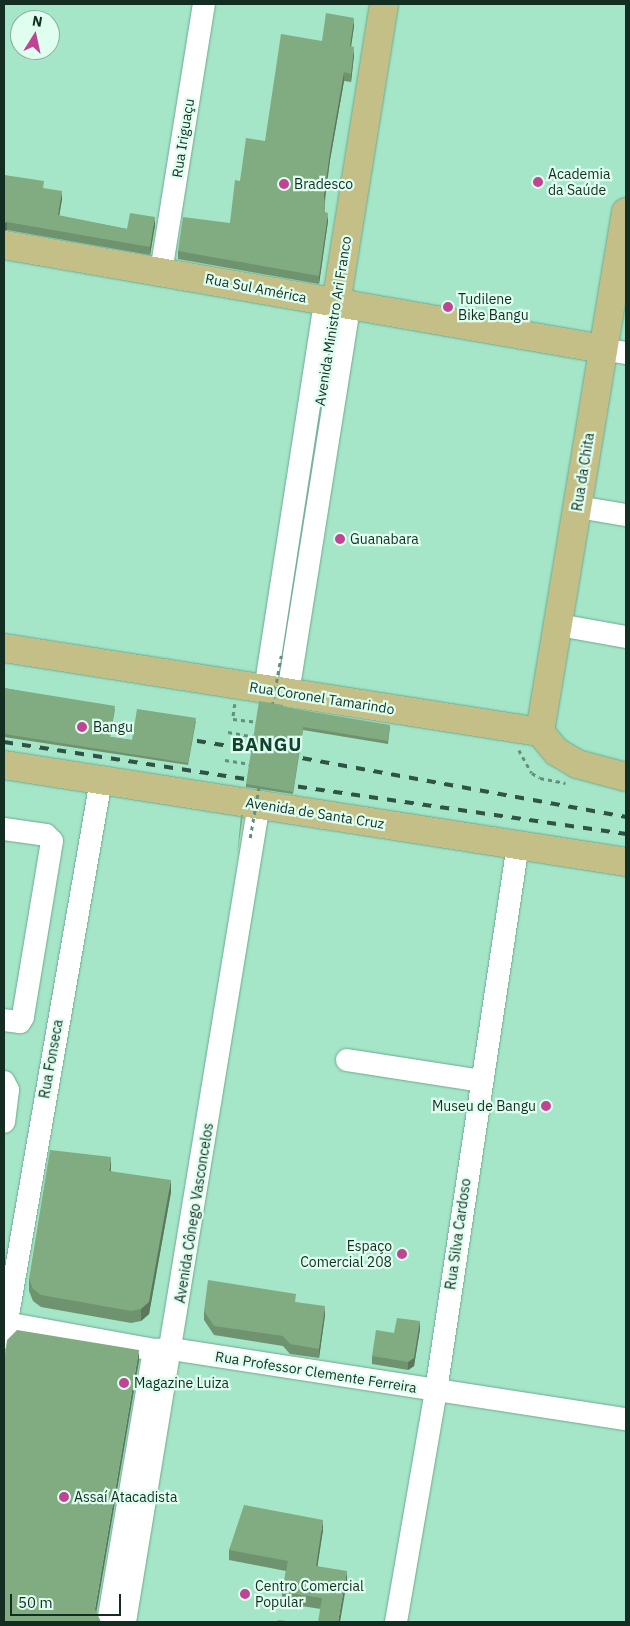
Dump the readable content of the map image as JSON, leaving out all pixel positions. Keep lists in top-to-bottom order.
{
  "streets": {
    "main road": [
      "Rua Sul América",
      "Avenida Ministro Ari Franco",
      "Rua da Chita",
      "Rua Coronel Tamarindo",
      "Avenida de Santa Cruz"
    ],
    "street": [
      "Rua Iriguaçu",
      "Rua Fonseca",
      "Avenida Cônego Vasconcelos",
      "Rua Silva Cardoso",
      "Rua Professor Clemente Ferreira"
    ]
  },
  "crossings": [
    ["Rua Iriguaçu", "Rua Sul América"],
    ["Rua Sul América", "Avenida Ministro Ari Franco"],
    ["Rua Sul América", "Rua da Chita"],
    ["Rua da Chita", "Rua Coronel Tamarindo"],
    ["Avenida de Santa Cruz", "Rua Fonseca"],
    ["Avenida de Santa Cruz", "Avenida Cônego Vasconcelos"],
    ["Avenida de Santa Cruz", "Rua Silva Cardoso"],
    ["Rua Fonseca", "Rua Professor Clemente Ferreira"],
    ["Avenida Cônego Vasconcelos", "Rua Professor Clemente Ferreira"],
    ["Rua Silva Cardoso", "Rua Professor Clemente Ferreira"]
  ],
  "districts": ["BANGU"],
  "places": [
    "Academia da Saúde",
    "Bradesco",
    "Tudilene Bike Bangu",
    "Guanabara",
    "Bangu",
    "Museu de Bangu",
    "Espaço Comercial 208",
    "Magazine Luiza",
    "Assaí Atacadista",
    "Centro Comercial Popular"
  ],
  "scale_bar": "50 m",
  "north": "top"
}
